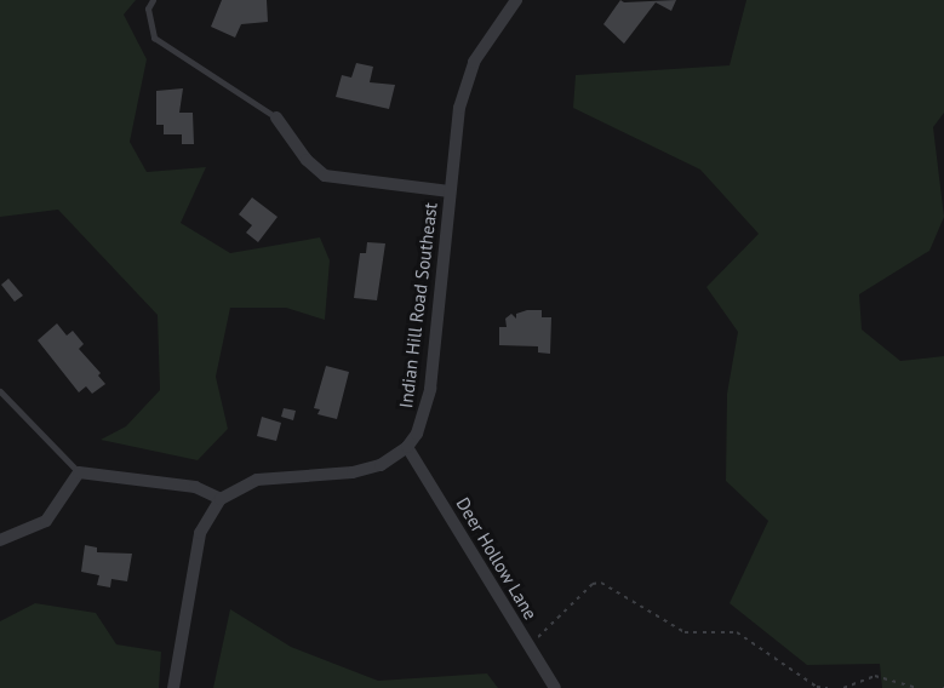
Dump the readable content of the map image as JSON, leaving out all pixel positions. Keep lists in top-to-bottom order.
{
  "streets": {
    "street": ["Indian Hill Road Southeast", "Deer Hollow Lane"]
  },
  "crossings": [
    ["Indian Hill Road Southeast", "Deer Hollow Lane"]
  ]
}
